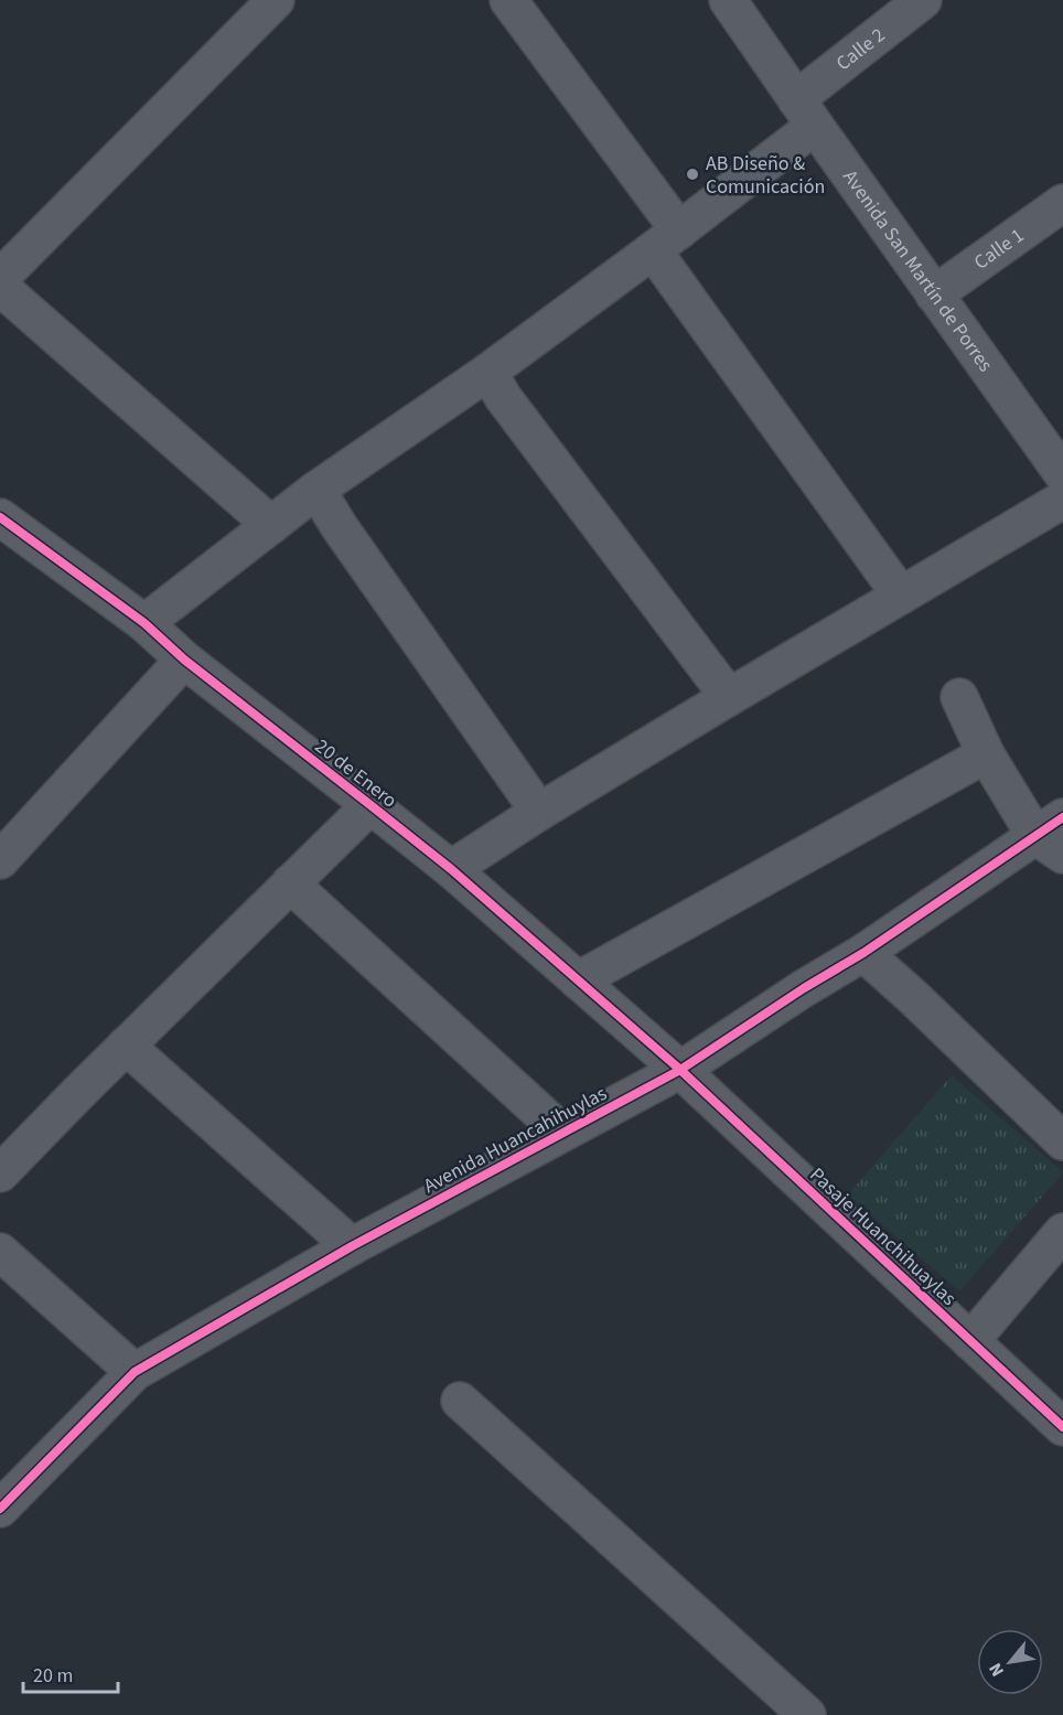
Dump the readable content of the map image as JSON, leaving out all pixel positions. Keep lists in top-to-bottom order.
{
  "streets": {
    "street": [
      "Calle 2",
      "Calle 1",
      "Avenida San Martín de Porres",
      "20 de Enero",
      "Avenida Huancahihuylas",
      "Pasaje Huanchihuaylas"
    ]
  },
  "crossings": [
    ["Calle 2", "Avenida San Martín de Porres"],
    ["Calle 2", "20 de Enero"],
    ["Calle 1", "Avenida San Martín de Porres"],
    ["20 de Enero", "Avenida Huancahihuylas"],
    ["20 de Enero", "Pasaje Huanchihuaylas"],
    ["Avenida Huancahihuylas", "Pasaje Huanchihuaylas"]
  ],
  "places": ["AB Diseño & Comunicación"],
  "scale_bar": "20 m",
  "north": "bottom left"
}
